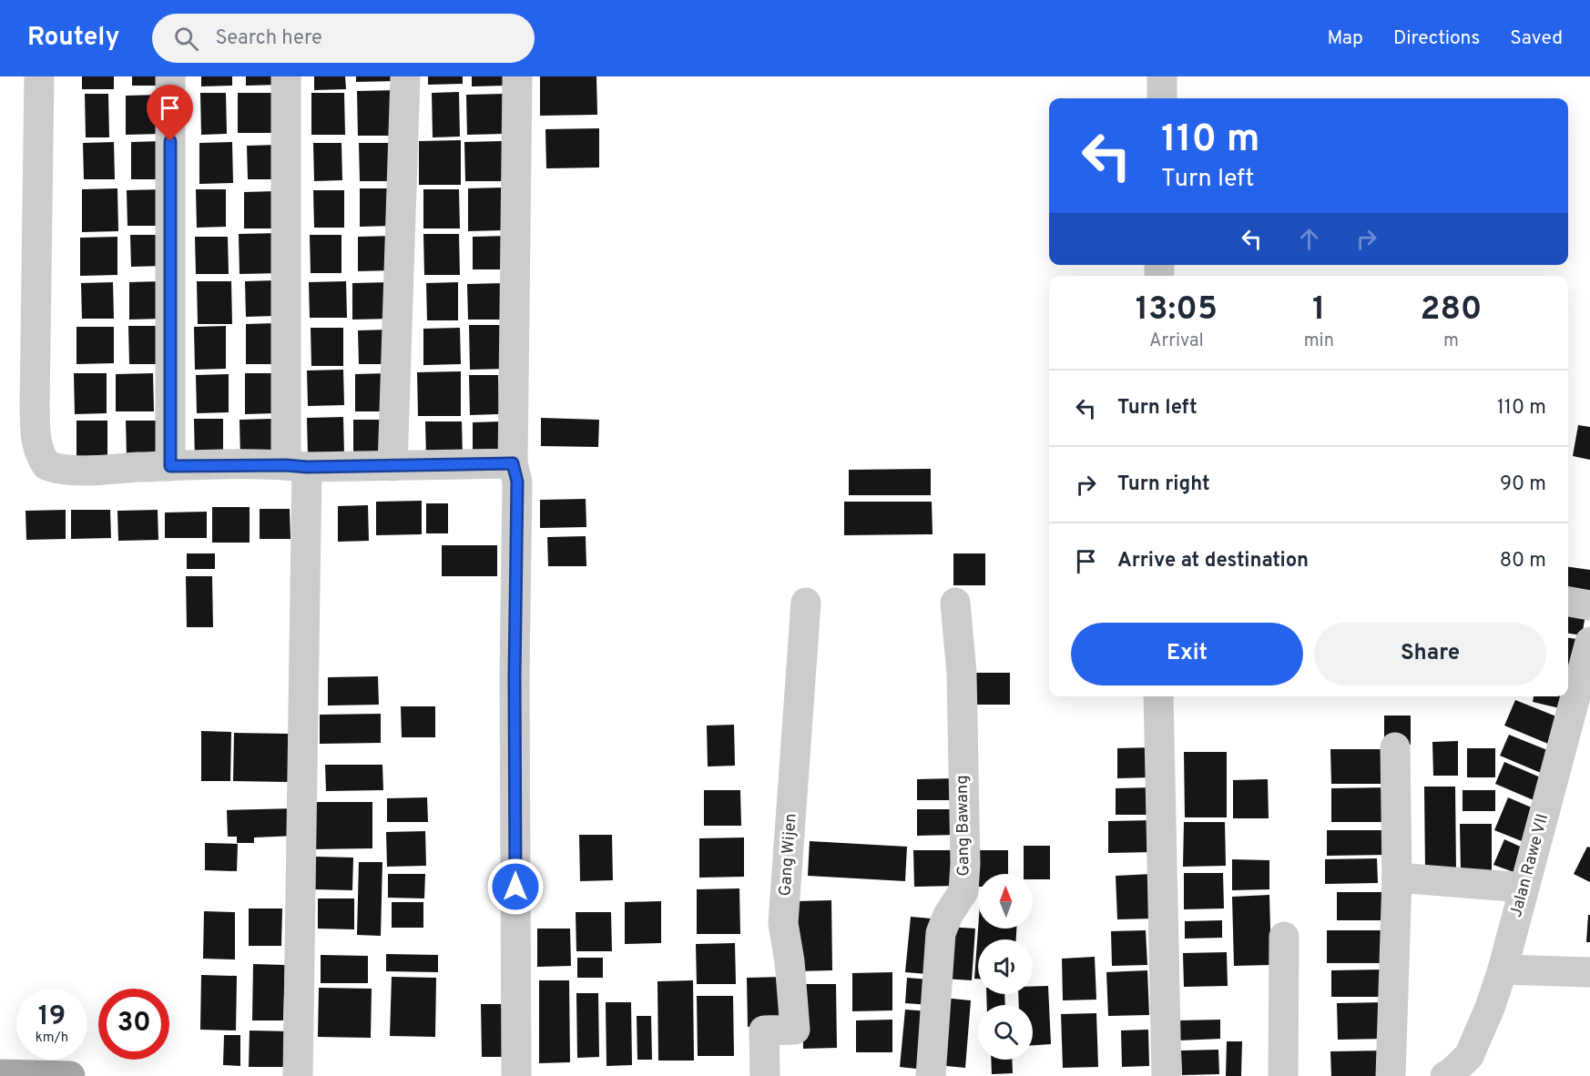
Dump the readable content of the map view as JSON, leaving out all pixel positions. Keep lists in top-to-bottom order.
{
  "streets": {
    "street": ["Gang Bawang", "Gang Wijen", "Jalan Rawe VII"]
  },
  "north": "top",
  "page": {
    "header": "Routely",
    "search": "Search here",
    "nav": ["Map", "Directions", "Saved"],
    "turn": ["110 m", "Turn left"],
    "eta": [
      "13:05",
      "Arrival",
      "1",
      "min",
      "280",
      "m"
    ],
    "list": [
      {
        "name": "Turn left",
        "value": "110 m"
      },
      {
        "name": "Turn right",
        "value": "90 m"
      },
      {
        "name": "Arrive at destination",
        "value": "80 m"
      }
    ],
    "buttons": ["Exit", "Share"],
    "speed": "19 km/h",
    "limit": "30"
  }
}
